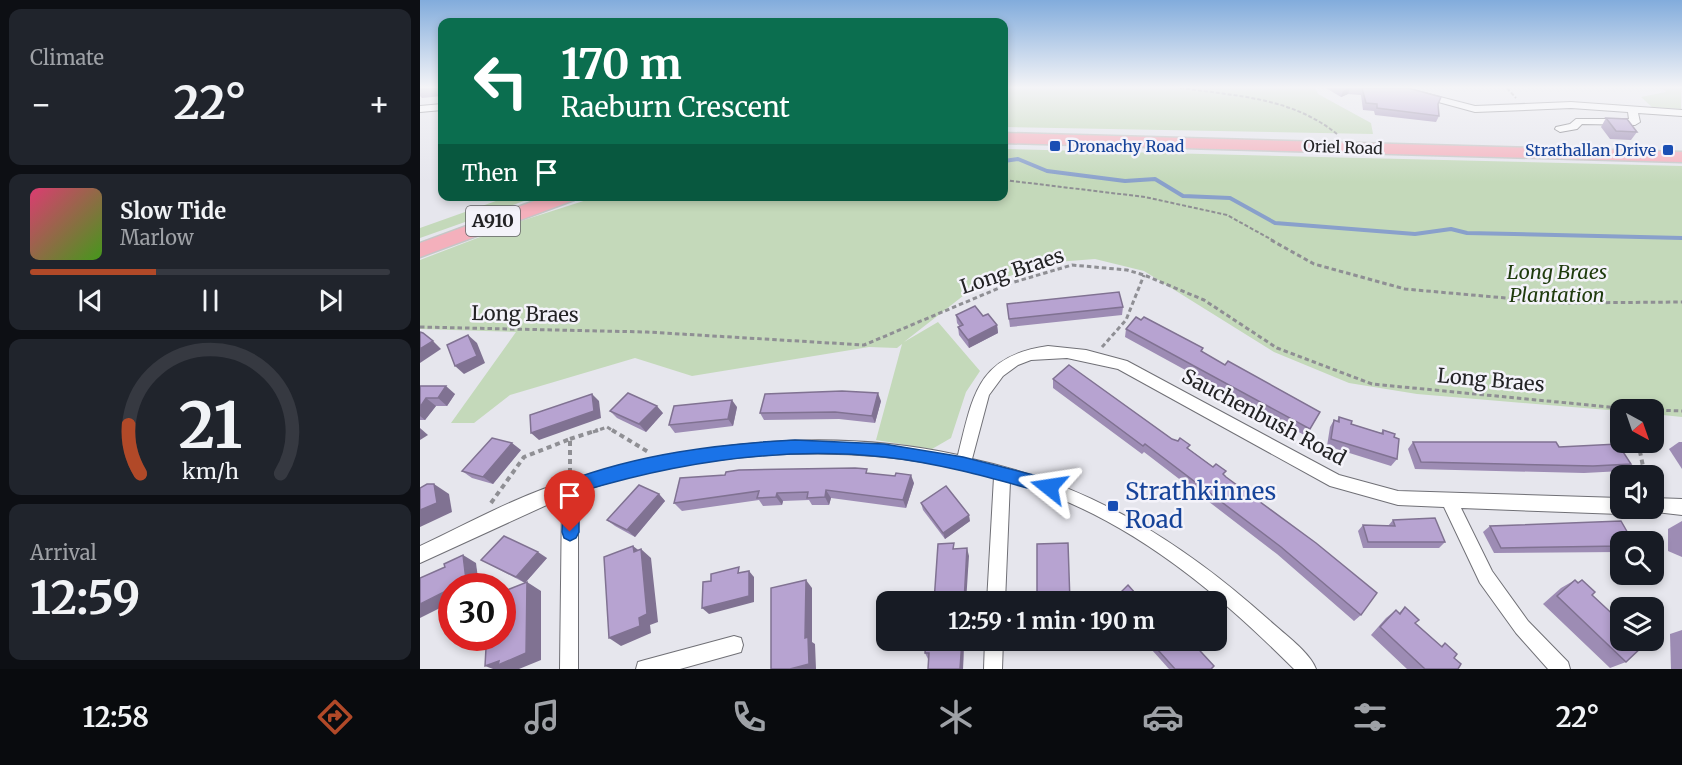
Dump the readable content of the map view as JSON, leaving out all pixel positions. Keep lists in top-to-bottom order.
{
  "streets": {
    "main road": ["Oriel Road", "A910"],
    "street": ["Sauchenbush Road"],
    "path": ["Long Braes"]
  },
  "parks": ["Long Braes Plantation"],
  "places": {
    "transit": ["Dronachy Road", "Strathallan Drive", "Strathkinnes Road"]
  },
  "north": "bottom right",
  "page": {
    "tile": [
      "Climate",
      ["Arrival", "12:59"]
    ],
    "turn": ["170 m", "Raeburn Crescent"],
    "heat": ["−", "22°", "+"],
    "then": "Then",
    "song": ["Slow Tide", "Marlow"],
    "limit": "30",
    "trip": "12:59 · 1 min · 190 m",
    "tabs": ["12:58", "22°"],
    "gauge": ["21", "km/h"]
  }
}
